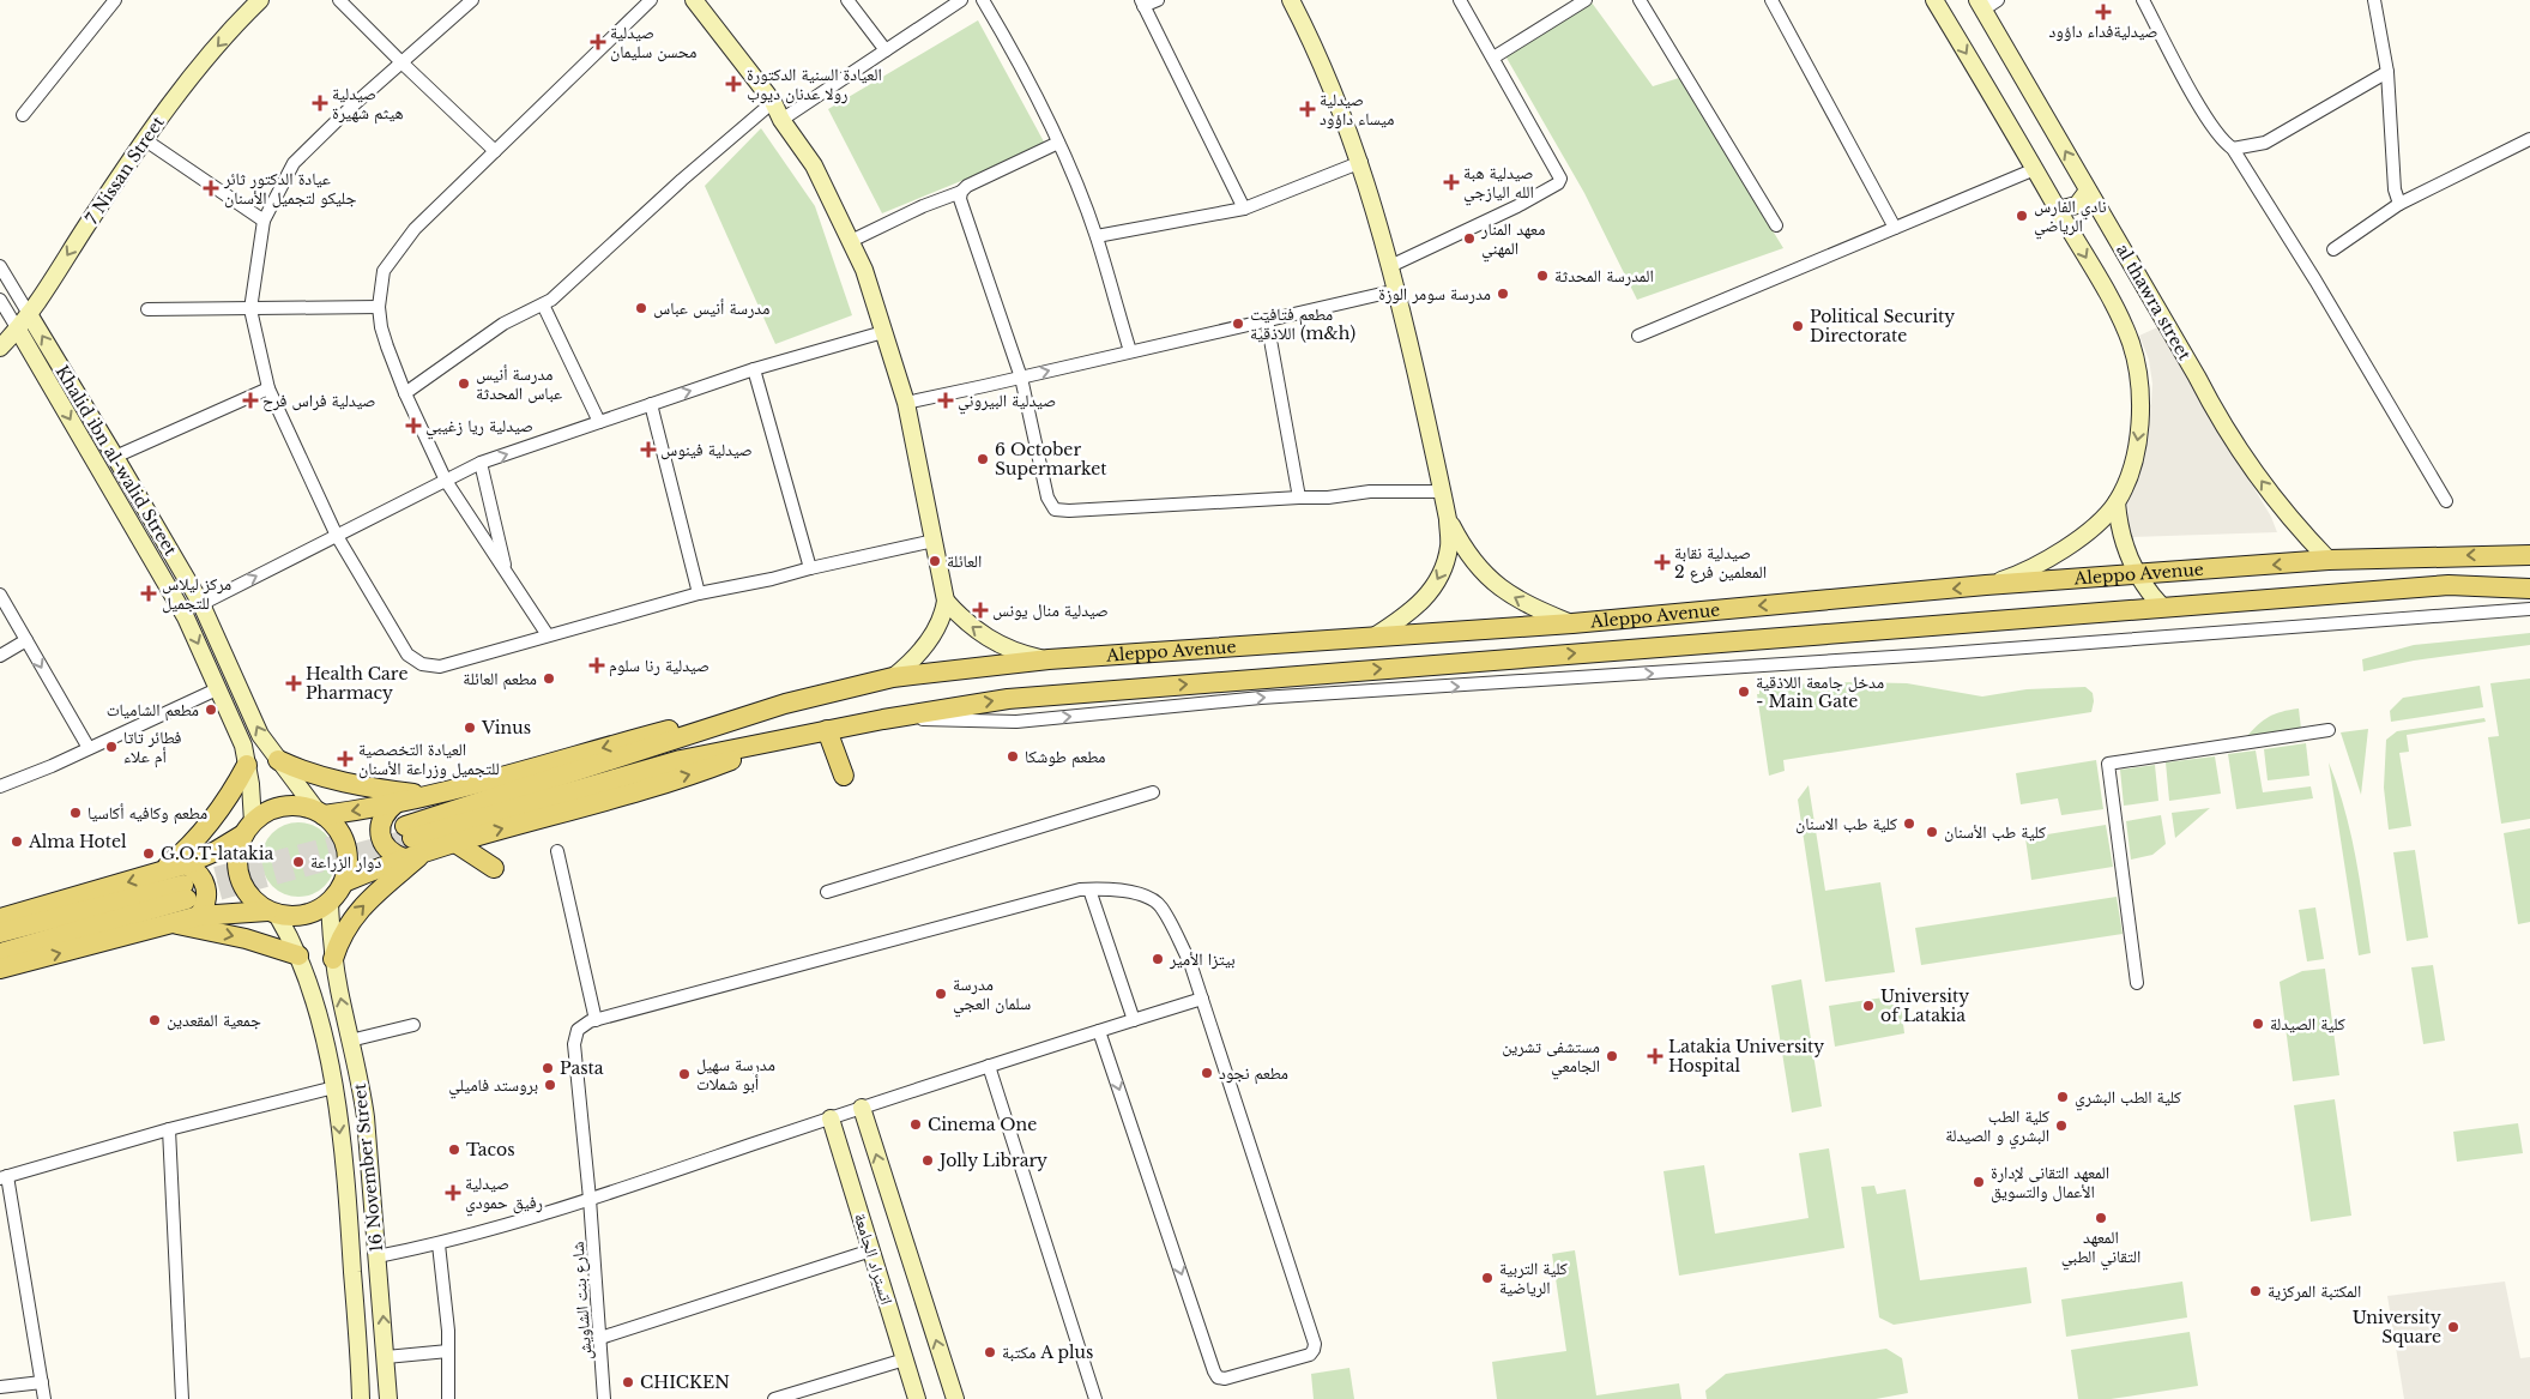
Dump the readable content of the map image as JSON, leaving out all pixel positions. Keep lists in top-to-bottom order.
{
  "streets": {
    "main road": ["Aleppo Avenue"],
    "street": [
      "7 Nissan Street",
      "al thawra street",
      "Khalid ibn al-walid Street",
      "16 November Street",
      "اتستراد الجامعة",
      "شارع بنت الشاويش"
    ]
  },
  "crossings": [
    ["7 Nissan Street", "Khalid ibn al-walid Street"],
    ["al thawra street", "Aleppo Avenue"],
    ["Khalid ibn al-walid Street", "16 November Street"]
  ],
  "places": {
    "health": [
      "صيدليةفداء داؤود",
      "صيدلية محسن سليمان",
      "العيادة السنية الدكتورة رولا عدنان ديوب",
      "صيدلية هيثم شهيرة",
      "صيدلية ميساء داؤود",
      "صيدلية هبة الله اليازجي",
      "عيادة الدكتور ثائر جليكو لتجميل الأسنان",
      "صيدلية فراس فرح",
      "صيدلية البيروني",
      "صيدلية ريا زغيبي",
      "صيدلية فينوس",
      "صيدلية نقابة المعلمين فرع 2",
      "مركز ليلاس للتجميل",
      "صيدلية منال يونس",
      "صيدلية رنا سلوم",
      "Health Care Pharmacy",
      "العيادة التخصصية للتجميل وزراعة الأسنان",
      "Latakia University Hospital",
      "صيدلية رفيق حمودي"
    ],
    "other": [
      "نادي الفارس الرياضي",
      "معهد المنار المهني",
      "المدرسة المحدثة",
      "مدرسة سومر الوزة",
      "مدرسة أنيس عباس",
      "مطعم فتافيت اللاذقية (m&h)",
      "Political Security Directorate",
      "مدرسة أنيس عباس المحدثة",
      "6 October Supermarket",
      "العائلة",
      "مطعم العائلة",
      "مدخل جامعة اللاذقية - Main Gate",
      "مطعم الشاميات",
      "Vinus",
      "فطائر تاتا أم علاء",
      "مطعم طوشكا",
      "مطعم وكافيه أكاسيا",
      "كلية طب الاسنان",
      "كلية طب الأسنان",
      "Alma Hotel",
      "G.O.T-latakia",
      "دوار الزراعة",
      "بيتزا الأمير",
      "مدرسة سلمان العجي",
      "University of Latakia",
      "جمعية المقعدين",
      "كلية الصيدلة",
      "مستشفى تشرين الجامعي",
      "Pasta",
      "مطعم نجود",
      "مدرسة سهيل أبو شملات",
      "بروستد فاميلي",
      "كلية الطب البشري",
      "Cinema One",
      "كلية الطب البشري و الصيدلة",
      "Tacos",
      "Jolly Library",
      "المعهد التقاني لإدارة الأعمال والتسويق",
      "المعهد التقاني الطبي",
      "كلية التربية الرياضية",
      "المكتبة المركزية",
      "University Square",
      "مكتبة A plus",
      "CHICKEN"
    ]
  }
}
